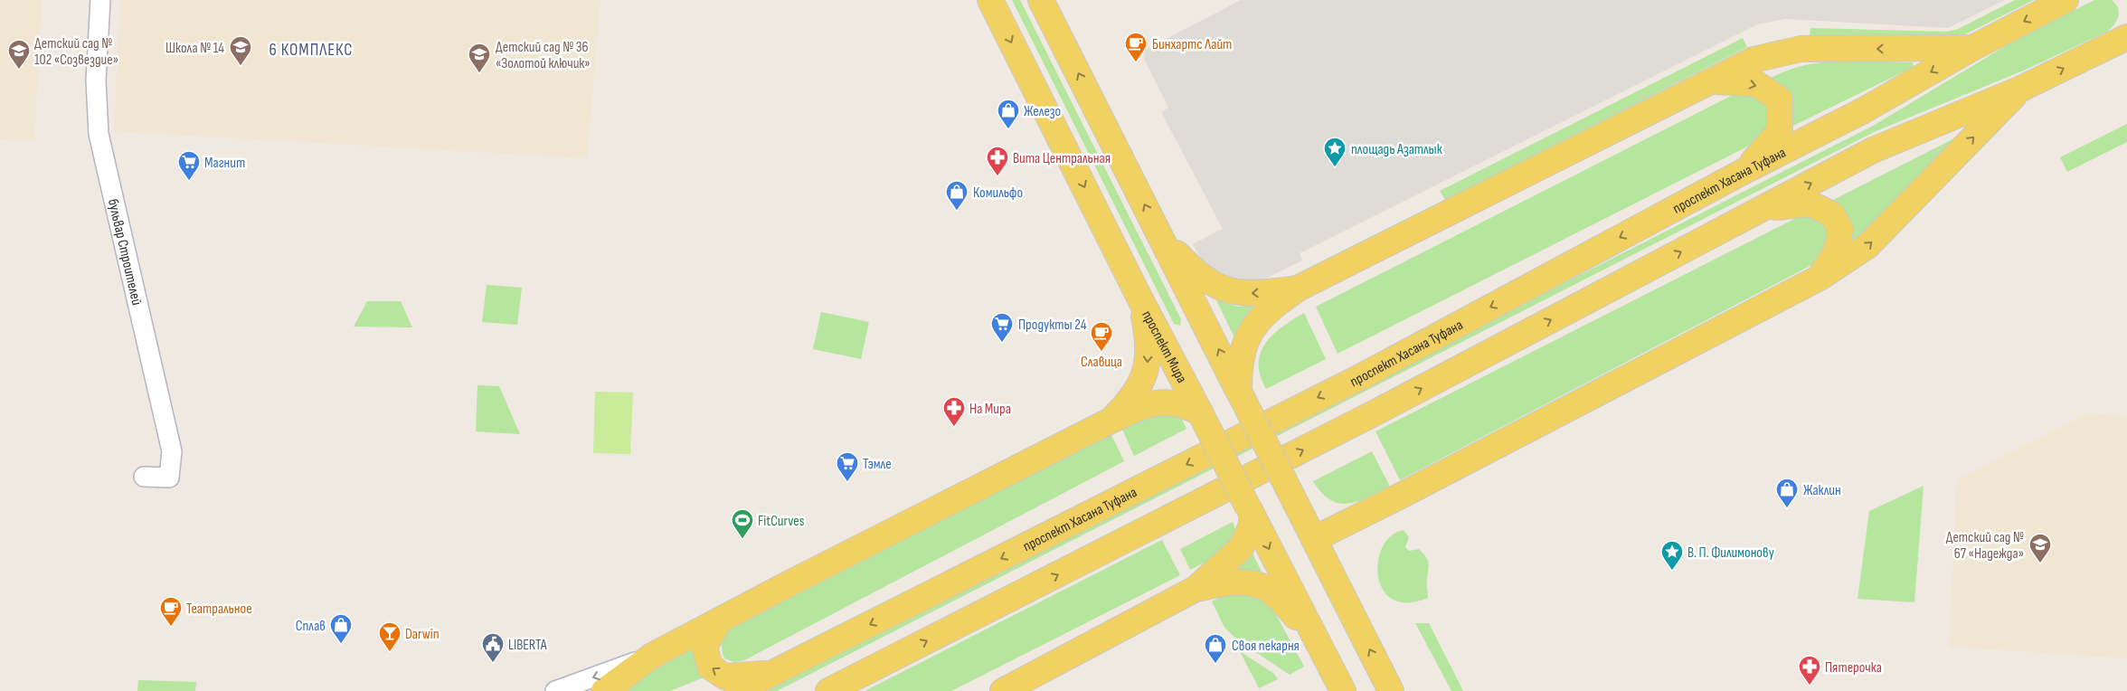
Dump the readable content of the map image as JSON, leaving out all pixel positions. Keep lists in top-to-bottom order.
{
  "streets": {
    "main road": ["проспект Хасана Туфана", "проспект Мира"],
    "street": ["бульвар Строителей"]
  },
  "districts": ["6 КОМПЛЕКС"],
  "places": {
    "cafe": ["Бинхартс Лайт", "Славица", "Театральное"],
    "school or university": [
      "Школа № 14",
      "Детский сад № 102 «Созвездие»",
      "Детский сад № 36 «Золотой ключик»",
      "Детский сад № 67 «Надежда»"
    ],
    "shop": [
      "Железо",
      "Комильфо",
      "Жаклин",
      "Сплав",
      "Своя пекарня"
    ],
    "place": ["площадь Азатлык", "В. П. Филимонову"],
    "pharmacy": ["Вита Центральная", "На Мира", "Пятерочка"],
    "supermarket": ["Магнит", "Продукты 24", "Тэмле"],
    "sports": ["FitCurves"],
    "bar": ["Darwin"],
    "public building": ["LIBERTA"]
  }
}
